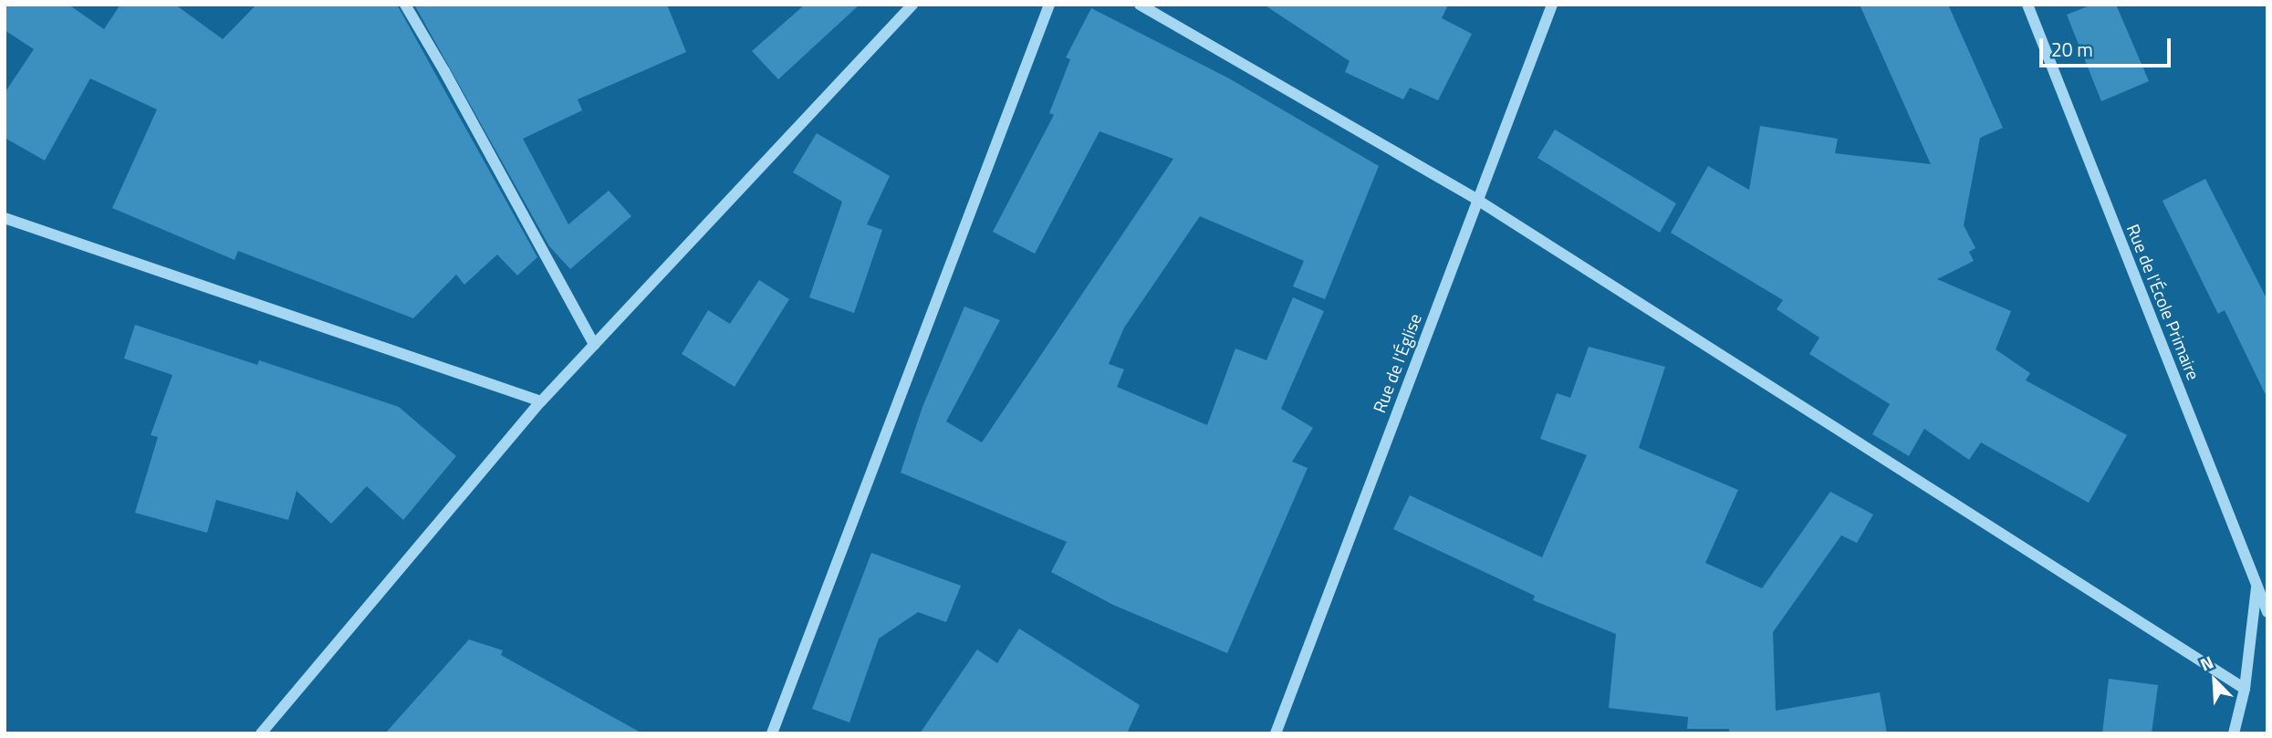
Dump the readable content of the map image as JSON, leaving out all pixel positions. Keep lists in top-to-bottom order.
{
  "streets": {
    "street": ["Rue de l'École Primaire", "Rue de l'Église"]
  },
  "scale_bar": "20 m",
  "north": "top left"
}
